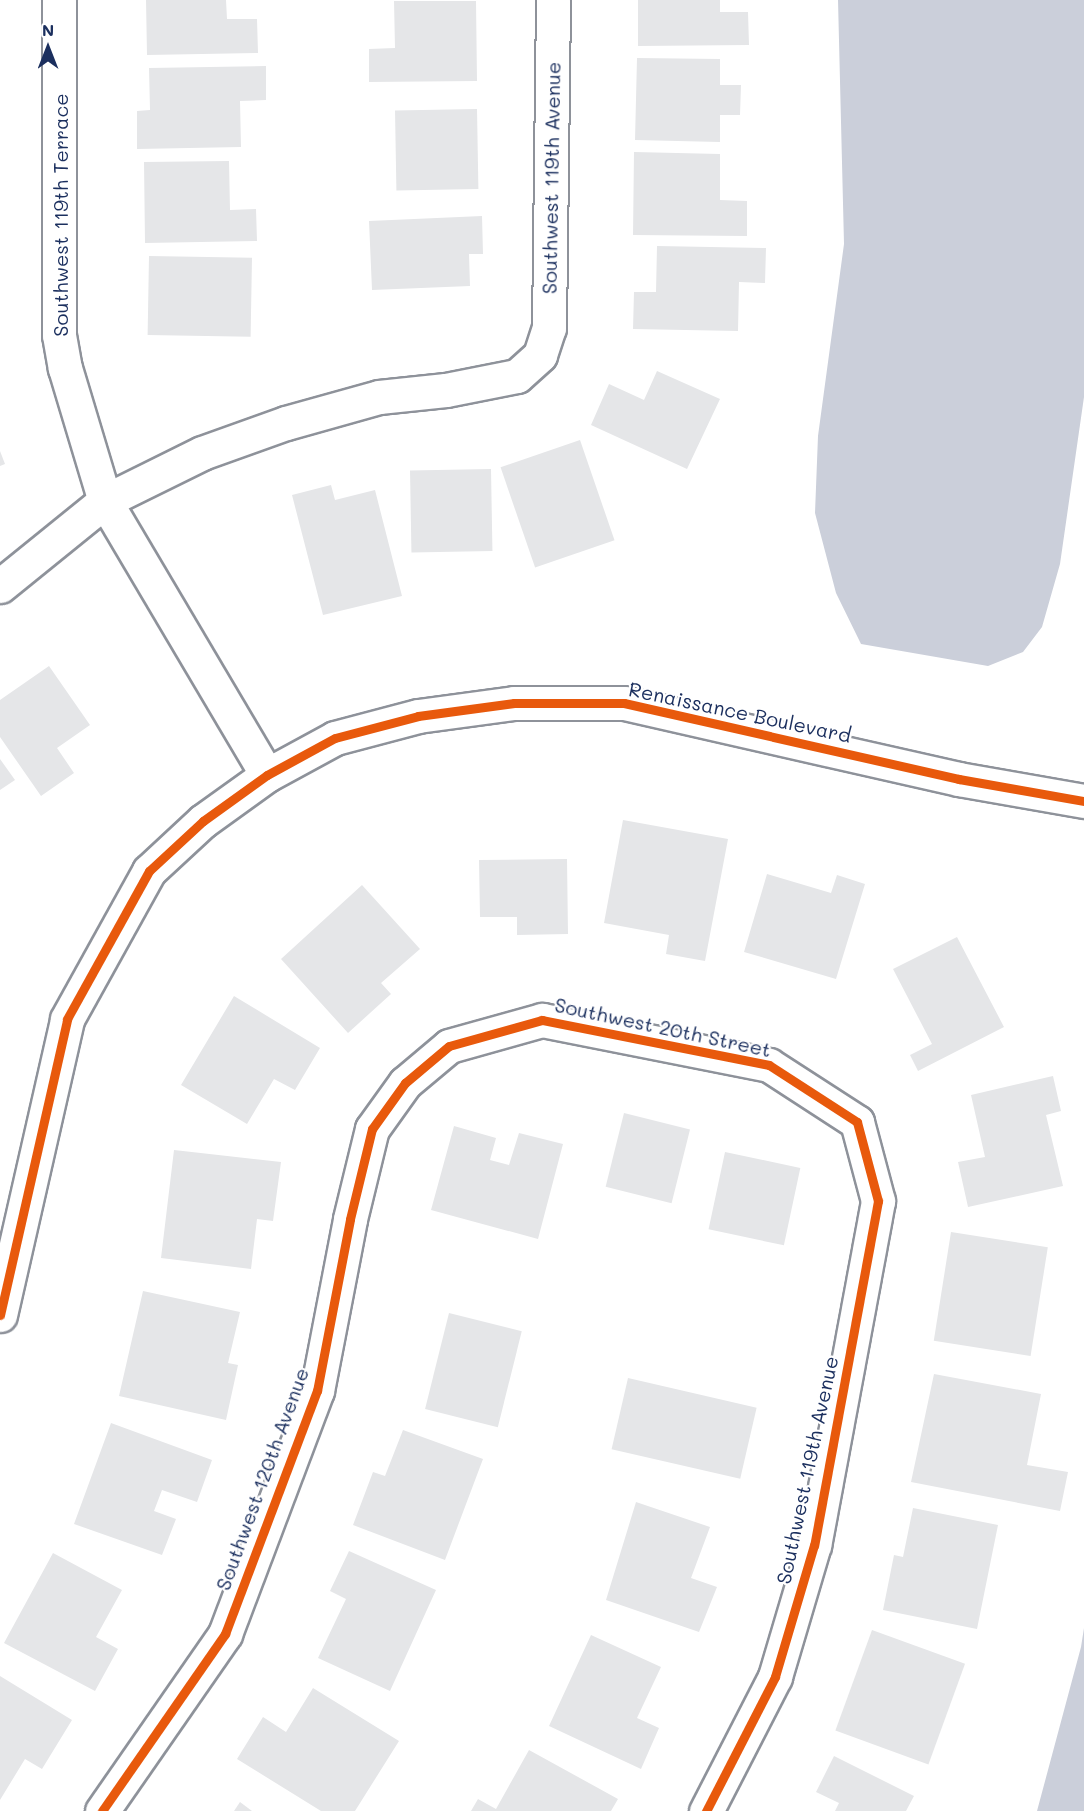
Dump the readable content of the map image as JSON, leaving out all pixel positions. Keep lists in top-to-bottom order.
{
  "streets": {
    "street": [
      "Southwest 119th Avenue",
      "Southwest 119th Terrace",
      "Renaissance Boulevard",
      "Southwest 20th Street",
      "Southwest 120th Avenue"
    ]
  },
  "crossings": [
    ["Southwest 119th Avenue", "Southwest 119th Terrace"],
    ["Southwest 119th Avenue", "Southwest 20th Street"],
    ["Southwest 119th Terrace", "Renaissance Boulevard"],
    ["Southwest 20th Street", "Southwest 120th Avenue"]
  ],
  "north": "top"
}
